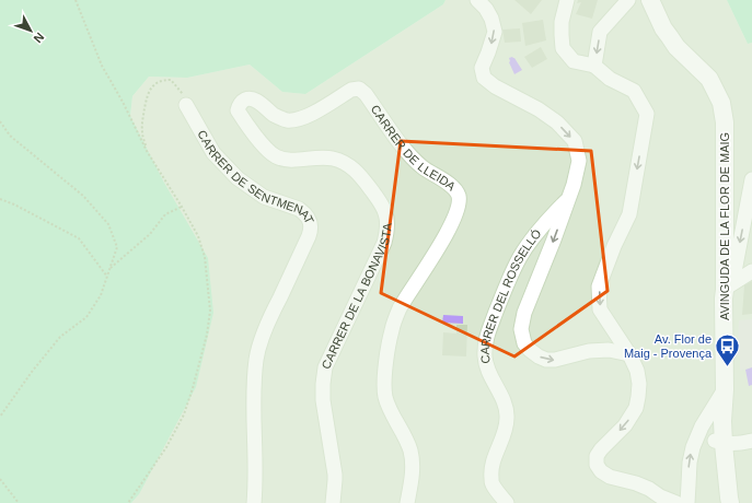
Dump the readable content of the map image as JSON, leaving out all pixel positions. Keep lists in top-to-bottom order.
{
  "streets": {
    "street": [
      "CARRER DE LLEIDA",
      "CARRER DE SENTMENAT",
      "AVINGUDA DE LA FLOR DE MAIG",
      "CARRER DE LA BONAVISTA",
      "CARRER DEL ROSSELLÓ"
    ]
  },
  "crossings": [
    ["CARRER DE LLEIDA", "CARRER DE LA BONAVISTA"]
  ],
  "places": {
    "bus stop": ["Av. Flor de Maig - Provença"]
  },
  "north": "bottom right"
}
